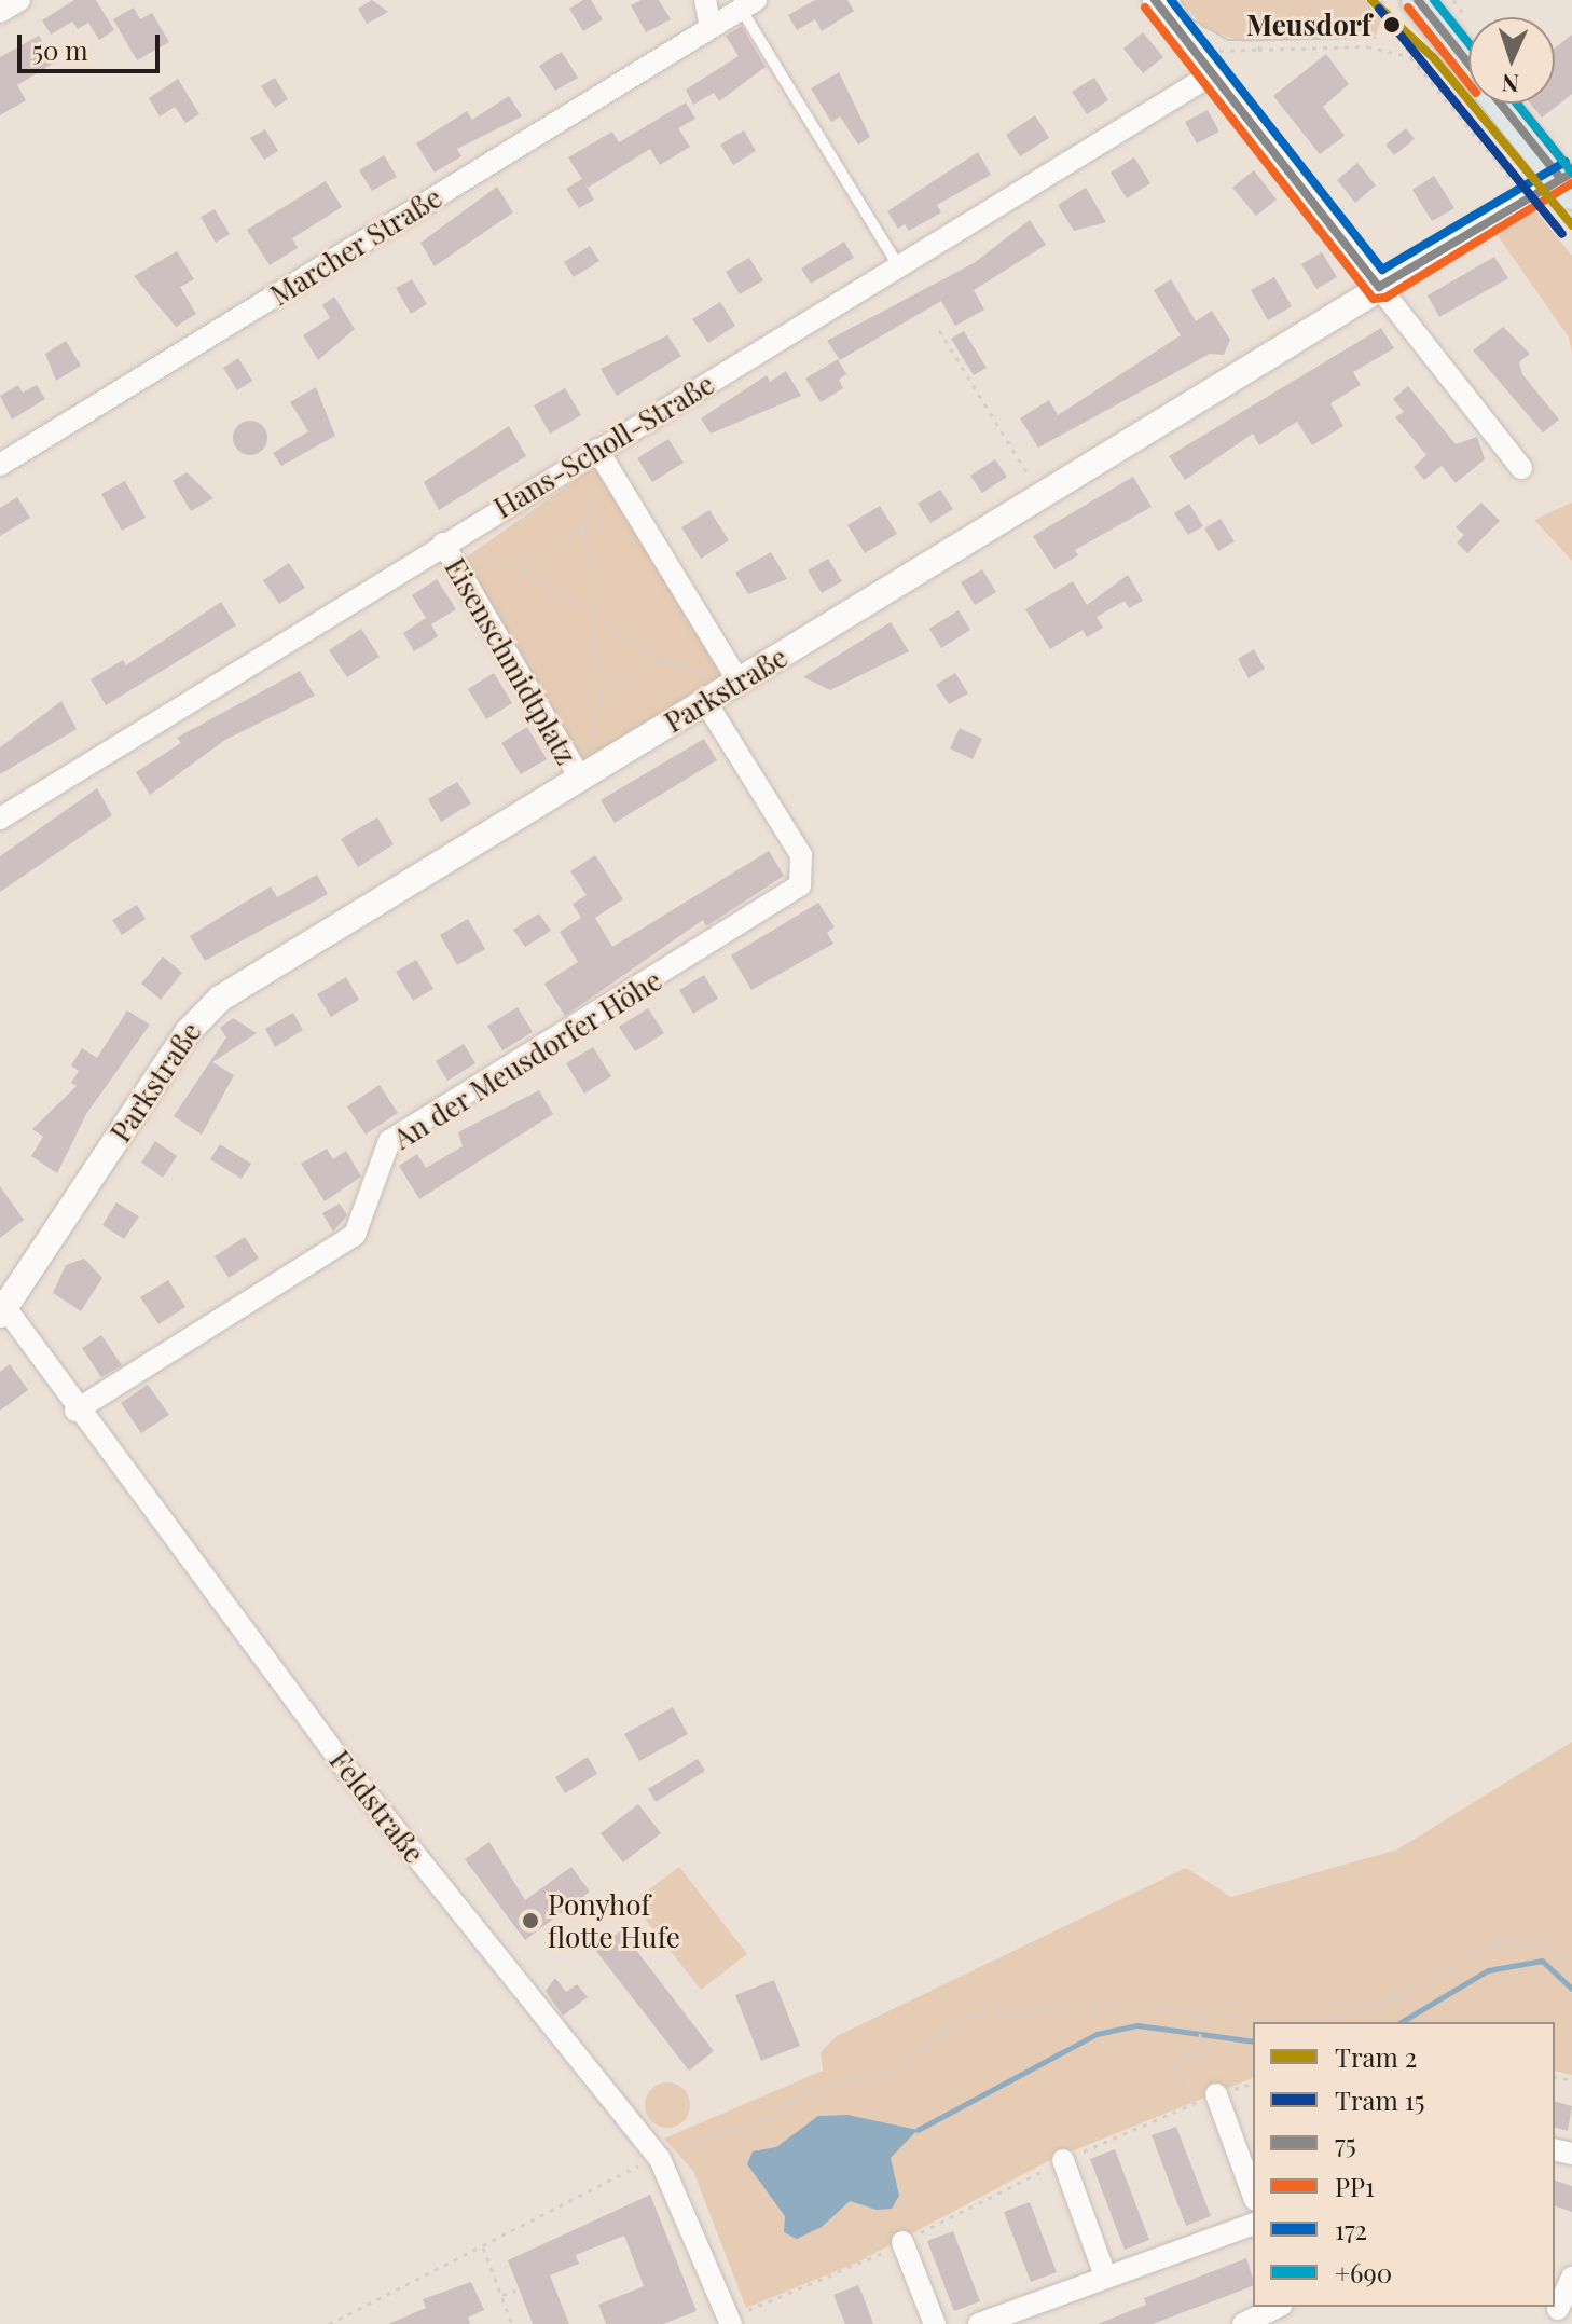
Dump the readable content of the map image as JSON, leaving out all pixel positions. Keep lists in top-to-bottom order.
{
  "streets": {
    "street": [
      "Marcher Straße",
      "Hans-Scholl-Straße",
      "Eisenschmidtplatz",
      "Parkstraße",
      "An der Meusdorfer Höhe",
      "Feldstraße"
    ]
  },
  "crossings": [
    ["Hans-Scholl-Straße", "Eisenschmidtplatz"],
    ["Eisenschmidtplatz", "Parkstraße"],
    ["Parkstraße", "An der Meusdorfer Höhe"],
    ["Parkstraße", "Feldstraße"],
    ["An der Meusdorfer Höhe", "Feldstraße"]
  ],
  "places": ["Meusdorf", "Ponyhof flotte Hufe"],
  "lines": [
    "tram line 2",
    "transit line 75",
    "transit line 172",
    "transit line +690",
    "transit line PP1",
    "tram line 15"
  ],
  "legend": [
    "Tram 2",
    "Tram 15",
    "75",
    "PP1",
    "172",
    "+690"
  ],
  "scale_bar": "50 m",
  "north": "bottom"
}
